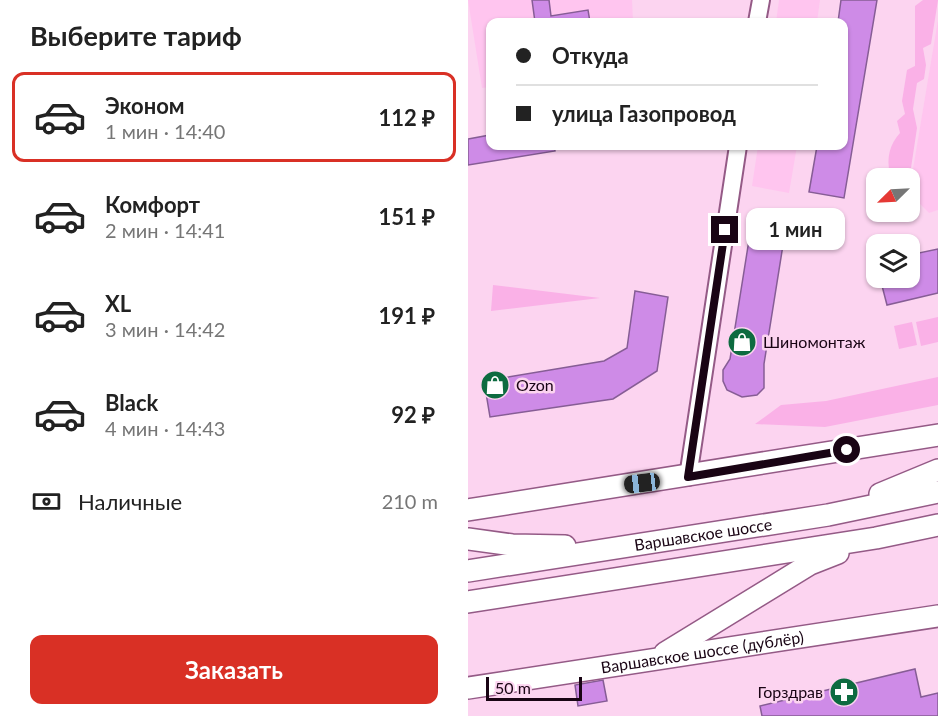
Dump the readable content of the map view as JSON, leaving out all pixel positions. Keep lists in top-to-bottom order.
{
  "streets": {
    "main road": ["Варшавское шоссе", "Варшавское шоссе (дублёр)"]
  },
  "places": {
    "shop": ["Шиномонтаж", "Ozon"],
    "pharmacy": ["Горздрав"]
  },
  "scale_bar": "50 m",
  "north": "bottom left",
  "page": {
    "heading": "Выберите тариф",
    "banner": ["Откуда", "улица Газопровод"],
    "list": [
      {
        "name": "Эконом",
        "note": "1 мин · 14:40",
        "value": "112 ₽"
      },
      {
        "name": "Комфорт",
        "note": "2 мин · 14:41",
        "value": "151 ₽"
      },
      {
        "name": "XL",
        "note": "3 мин · 14:42",
        "value": "191 ₽"
      },
      {
        "name": "Black",
        "note": "4 мин · 14:43",
        "value": "92 ₽"
      }
    ],
    "bubble": "1 мин",
    "pay": ["Наличные", "210 m"],
    "buttons": "Заказать",
    "scale": "50 m"
  }
}
